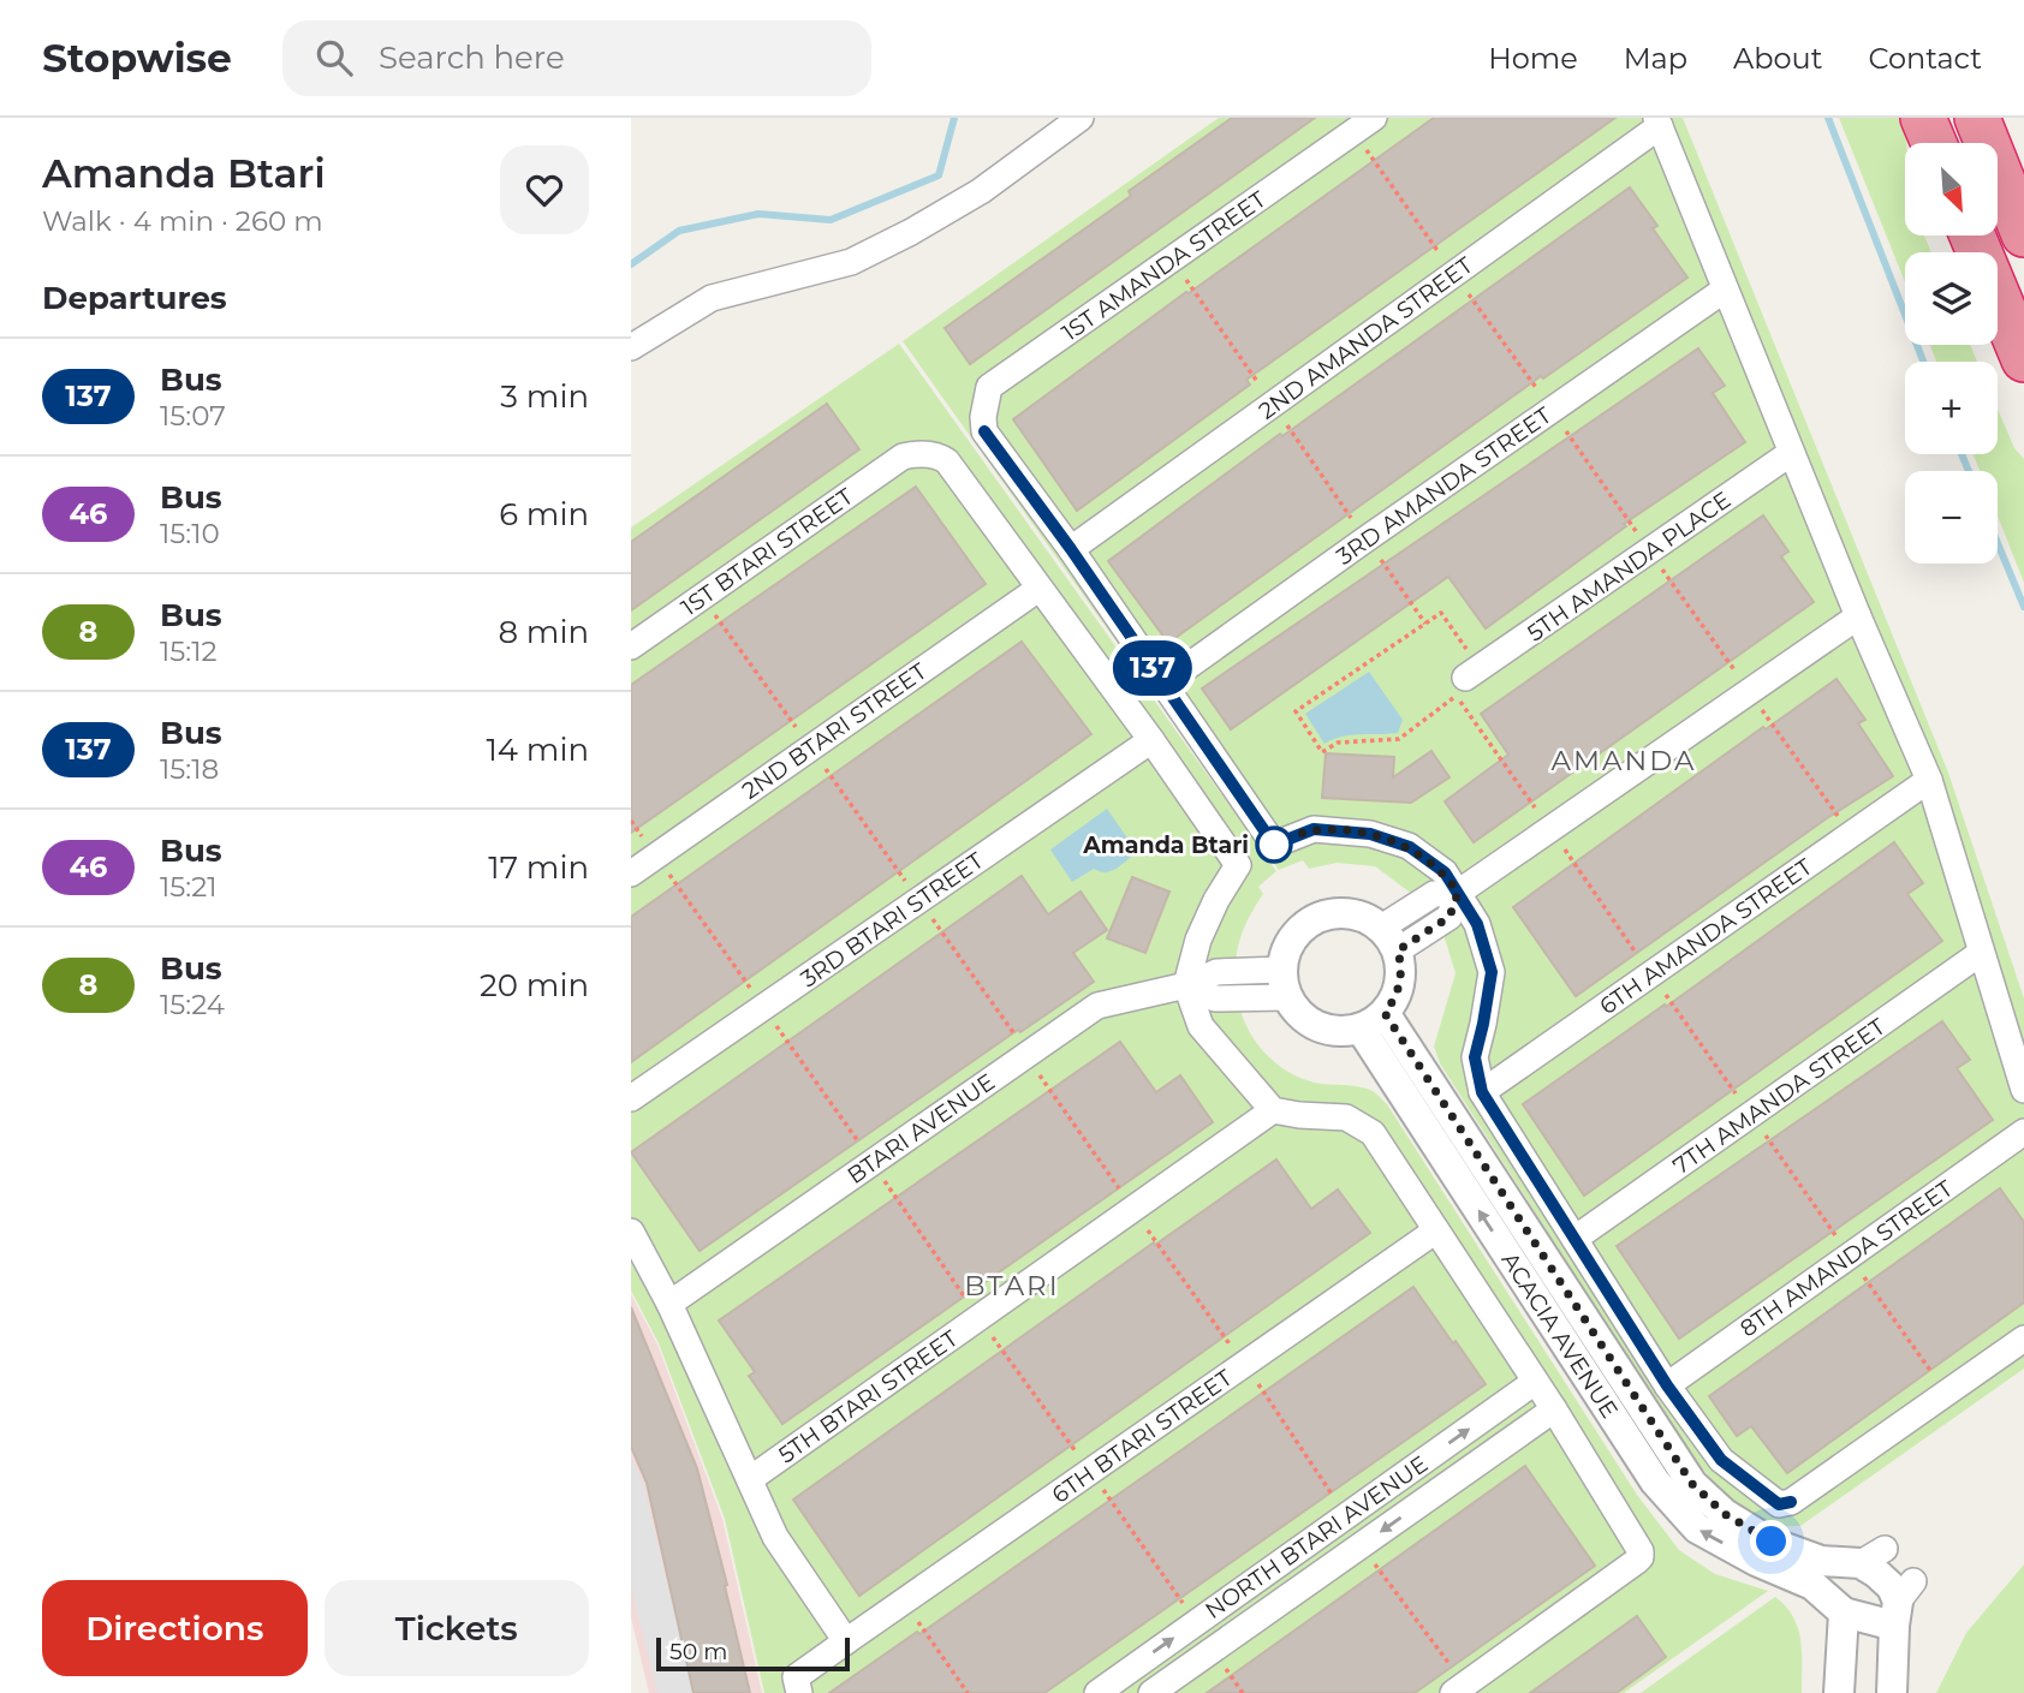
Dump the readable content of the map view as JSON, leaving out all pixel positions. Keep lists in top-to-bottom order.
{
  "streets": {
    "street": [
      "1ST AMANDA STREET",
      "2ND AMANDA STREET",
      "3RD AMANDA STREET",
      "1ST BTARI STREET",
      "5TH AMANDA PLACE",
      "2ND BTARI STREET",
      "3RD BTARI STREET",
      "6TH AMANDA STREET",
      "7TH AMANDA STREET",
      "BTARI AVENUE",
      "8TH AMANDA STREET",
      "ACACIA AVENUE",
      "5TH BTARI STREET",
      "6TH BTARI STREET",
      "NORTH BTARI AVENUE"
    ]
  },
  "crossings": [
    ["1ST AMANDA STREET", "2ND AMANDA STREET"],
    ["1ST BTARI STREET", "2ND BTARI STREET"],
    ["BTARI AVENUE", "ACACIA AVENUE"]
  ],
  "districts": ["AMANDA", "BTARI"],
  "places": ["Amanda Btari"],
  "lines": ["bus line 137"],
  "scale_bar": "50 m",
  "north": "bottom right",
  "page": {
    "header": "Stopwise",
    "search": "Search here",
    "nav": [
      "Home",
      "Map",
      "About",
      "Contact"
    ],
    "heading": [
      ["Amanda Btari", "Walk · 4 min · 260 m"],
      "Departures"
    ],
    "on_map": "137",
    "map_buttons": ["+", "−"],
    "list": [
      {
        "mark": "137",
        "name": "Bus",
        "note": "15:07",
        "value": "3 min"
      },
      {
        "mark": "46",
        "name": "Bus",
        "note": "15:10",
        "value": "6 min"
      },
      {
        "mark": "8",
        "name": "Bus",
        "note": "15:12",
        "value": "8 min"
      },
      {
        "mark": "137",
        "name": "Bus",
        "note": "15:18",
        "value": "14 min"
      },
      {
        "mark": "46",
        "name": "Bus",
        "note": "15:21",
        "value": "17 min"
      },
      {
        "mark": "8",
        "name": "Bus",
        "note": "15:24",
        "value": "20 min"
      }
    ],
    "buttons": ["Directions", "Tickets"],
    "scale": "50 m"
  }
}
